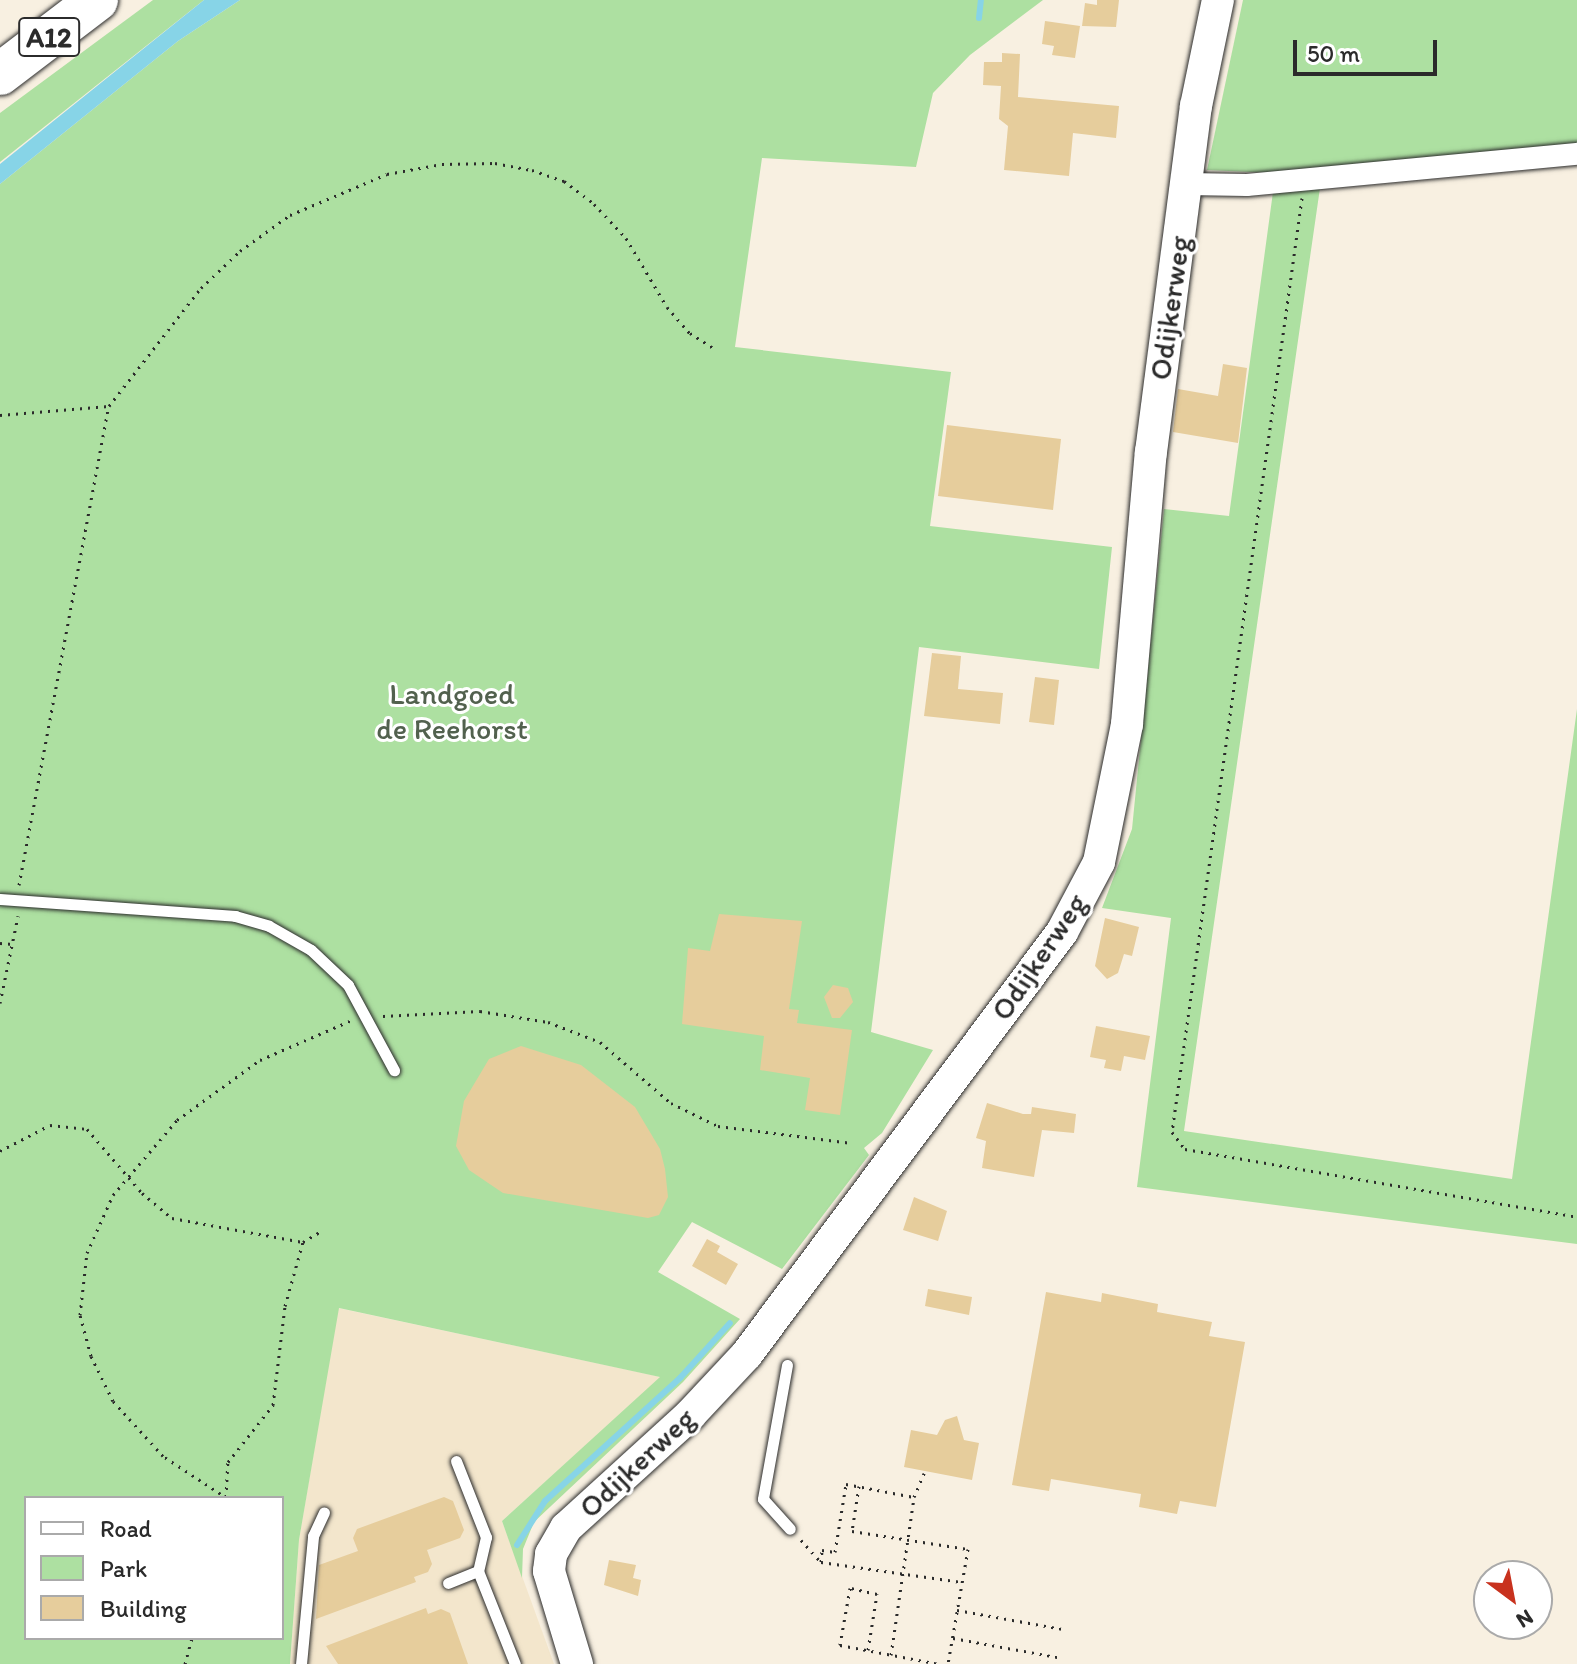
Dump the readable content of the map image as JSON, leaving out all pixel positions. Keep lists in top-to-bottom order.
{
  "streets": {
    "highway": ["A12"],
    "street": ["Odijkerweg"]
  },
  "parks": ["Landgoed de Reehorst"],
  "legend": ["Road", "Park", "Building"],
  "scale_bar": "50 m",
  "north": "bottom right"
}
